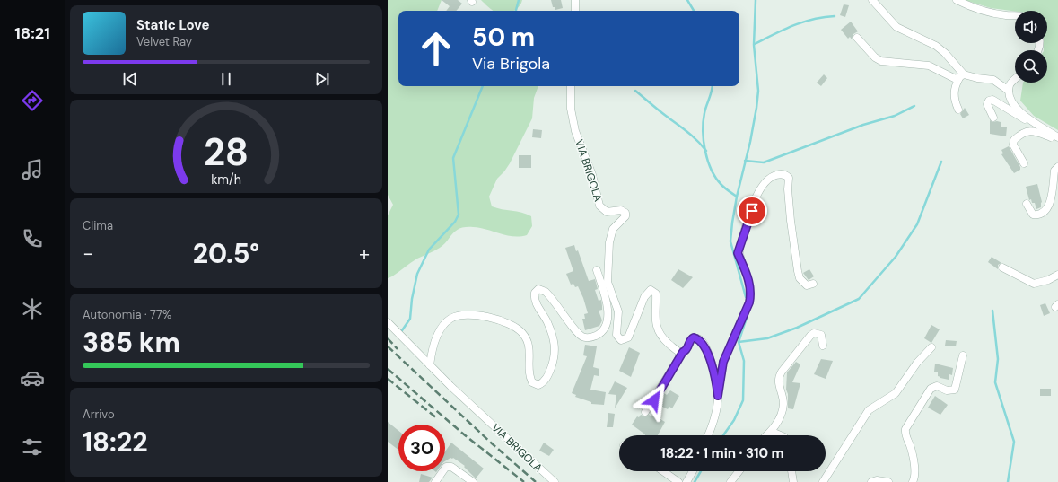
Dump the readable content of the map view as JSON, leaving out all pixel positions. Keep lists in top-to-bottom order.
{
  "streets": {
    "street": ["VIA BRIGOLA"]
  },
  "page": {
    "tabs": "18:21",
    "turn": ["50 m", "Via Brigola"],
    "song": ["Static Love", "Velvet Ray"],
    "tile": [
      "Clima",
      ["Autonomia · 77%", "385 km"],
      ["Arrivo", "18:22"]
    ],
    "heat": ["−", "20.5°", "+"],
    "limit": "30",
    "trip": "18:22 · 1 min · 310 m",
    "gauge": ["28", "km/h"]
  }
}
